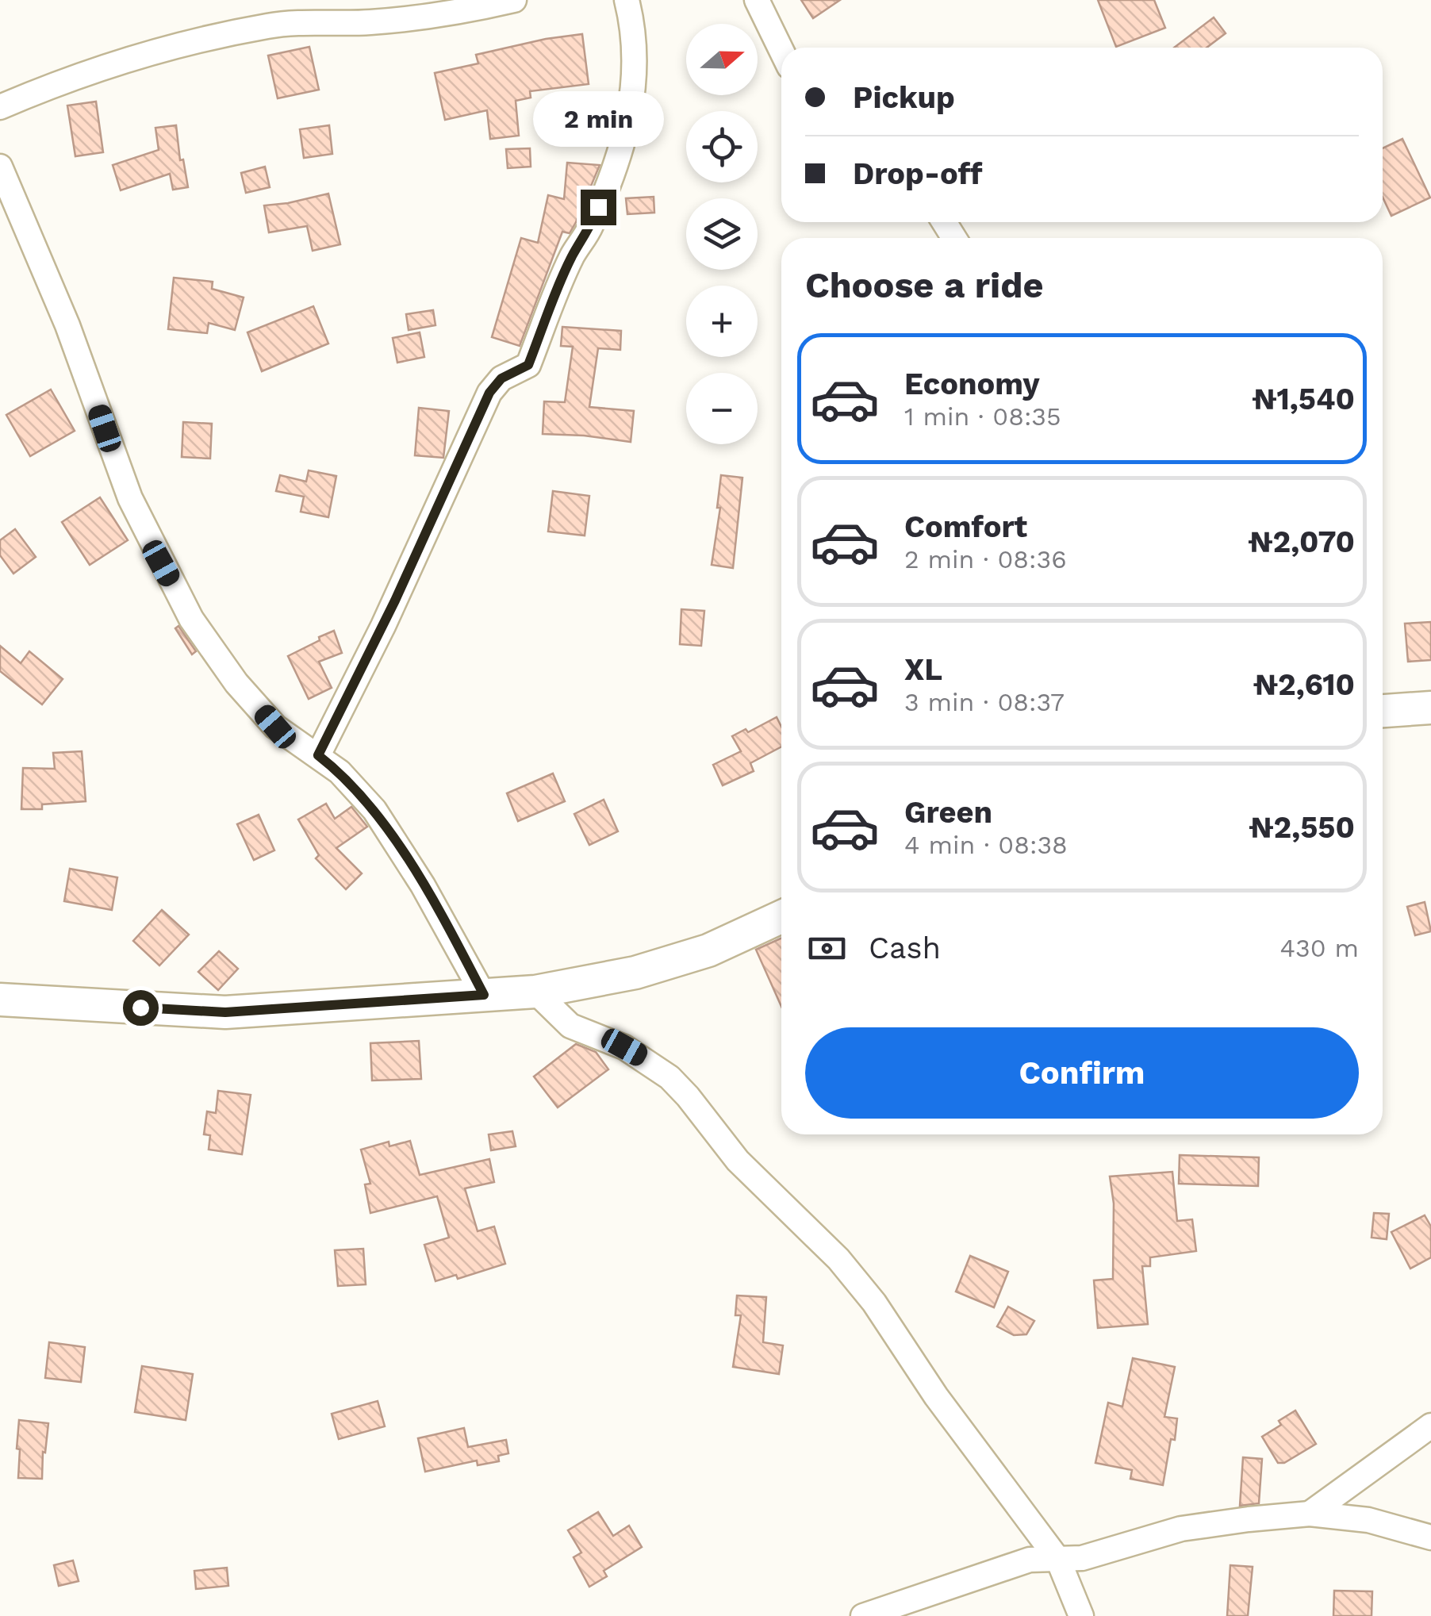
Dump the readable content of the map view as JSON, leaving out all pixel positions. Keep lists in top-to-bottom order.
{
  "north": "right",
  "page": {
    "map_buttons": ["+", "−"],
    "banner": ["Pickup", "Drop-off"],
    "bubble": "2 min",
    "heading": "Choose a ride",
    "list": [
      {
        "name": "Economy",
        "note": "1 min · 08:35",
        "value": "₦1,540"
      },
      {
        "name": "Comfort",
        "note": "2 min · 08:36",
        "value": "₦2,070"
      },
      {
        "name": "XL",
        "note": "3 min · 08:37",
        "value": "₦2,610"
      },
      {
        "name": "Green",
        "note": "4 min · 08:38",
        "value": "₦2,550"
      }
    ],
    "pay": ["Cash", "430 m"],
    "buttons": "Confirm"
  }
}
